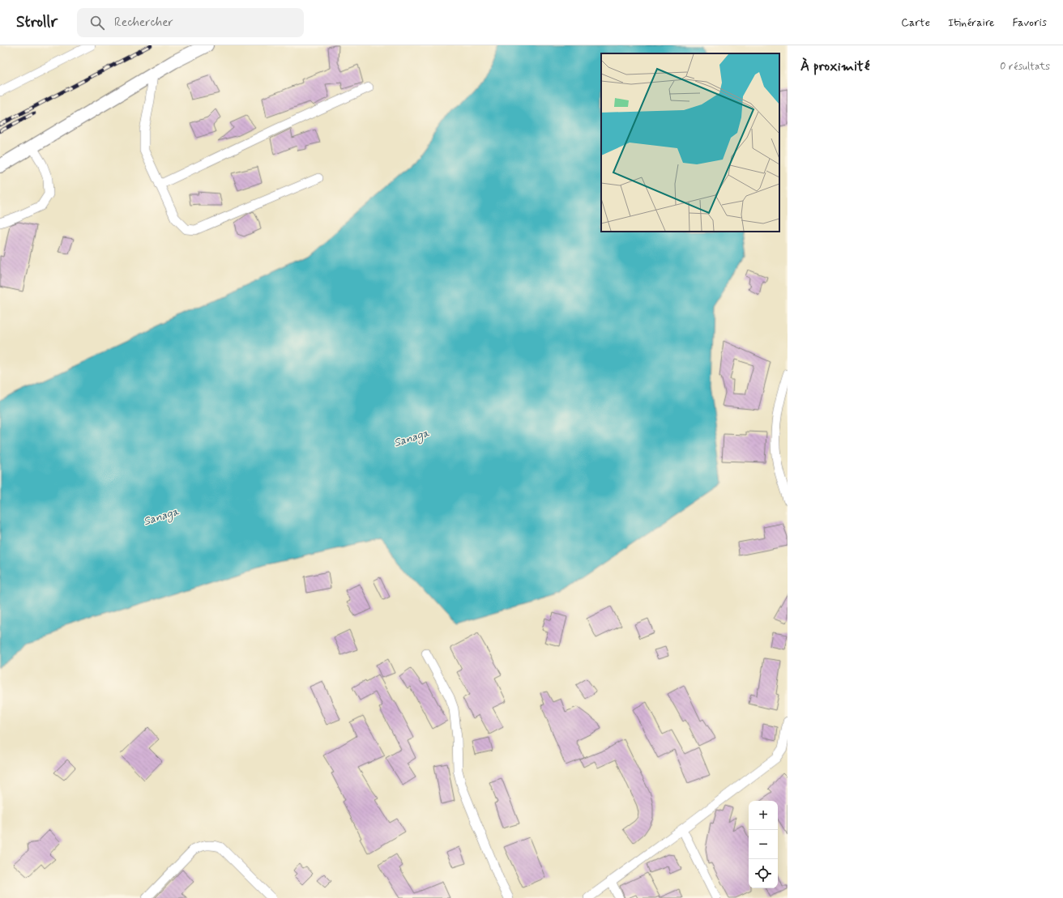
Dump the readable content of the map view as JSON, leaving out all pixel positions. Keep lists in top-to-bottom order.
{
  "water": ["Sanaga"],
  "page": {
    "header": "Strollr",
    "search": "Rechercher",
    "nav": ["Carte", "Itinéraire", "Favoris"],
    "heading": ["À proximité", "0 résultats"],
    "map_buttons": ["+", "−"]
  }
}
